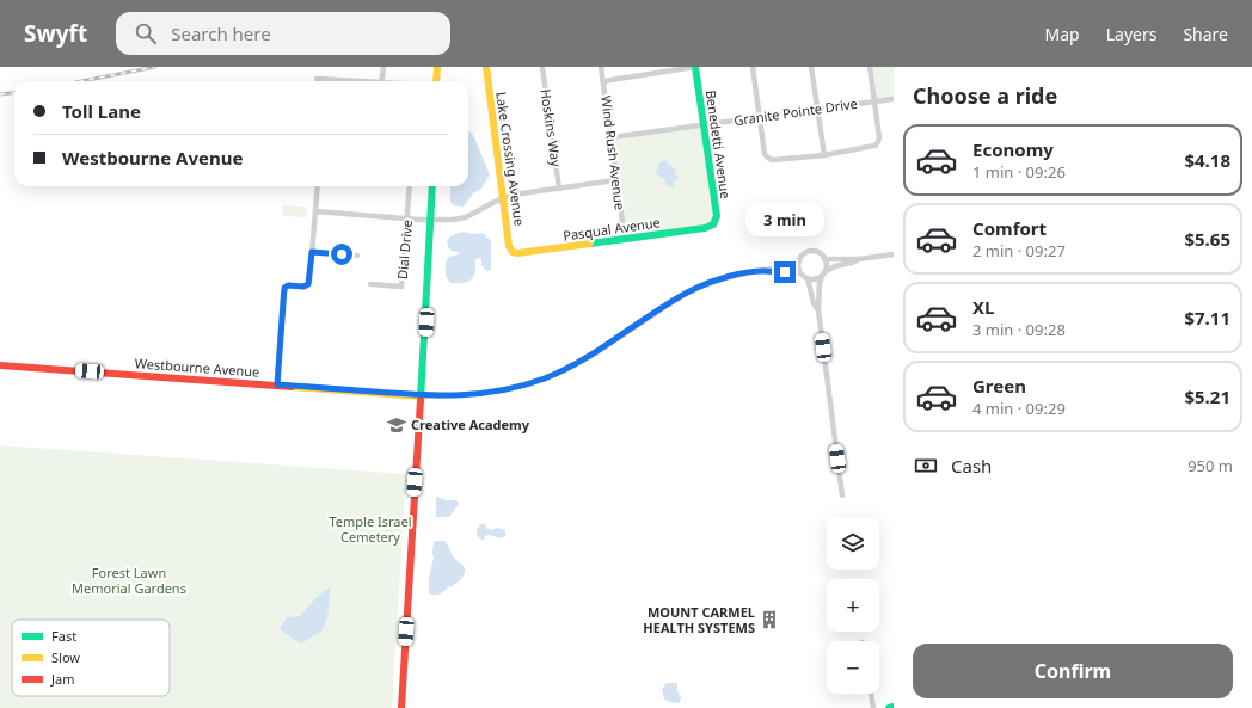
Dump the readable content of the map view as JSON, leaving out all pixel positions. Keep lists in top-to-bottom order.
{
  "streets": {
    "main road": [
      "Benedetti Avenue",
      "Lake Crossing Avenue",
      "Pasqual Avenue",
      "Westbourne Avenue"
    ],
    "street": [
      "Granite Pointe Drive",
      "Hoskins Way",
      "Wind Rush Avenue",
      "Dial Drive"
    ]
  },
  "crossings": [
    ["Granite Pointe Drive", "Benedetti Avenue"],
    ["Granite Pointe Drive", "Wind Rush Avenue"],
    ["Benedetti Avenue", "Pasqual Avenue"],
    ["Wind Rush Avenue", "Pasqual Avenue"],
    ["Lake Crossing Avenue", "Pasqual Avenue"]
  ],
  "parks": ["Temple Israel Cemetery", "Forest Lawn Memorial Gardens"],
  "places": {
    "school or university": ["Creative Academy"],
    "building": ["MOUNT CARMEL HEALTH SYSTEMS"]
  },
  "legend": ["Fast", "Slow", "Jam"],
  "page": {
    "header": "Swyft",
    "search": "Search here",
    "nav": ["Map", "Layers", "Share"],
    "heading": "Choose a ride",
    "banner": ["Toll Lane", "Westbourne Avenue"],
    "list": [
      {
        "name": "Economy",
        "note": "1 min · 09:26",
        "value": "$4.18"
      },
      {
        "name": "Comfort",
        "note": "2 min · 09:27",
        "value": "$5.65"
      },
      {
        "name": "XL",
        "note": "3 min · 09:28",
        "value": "$7.11"
      },
      {
        "name": "Green",
        "note": "4 min · 09:29",
        "value": "$5.21"
      }
    ],
    "bubble": "3 min",
    "pay": ["Cash", "950 m"],
    "map_buttons": ["+", "−"],
    "buttons": "Confirm"
  }
}
